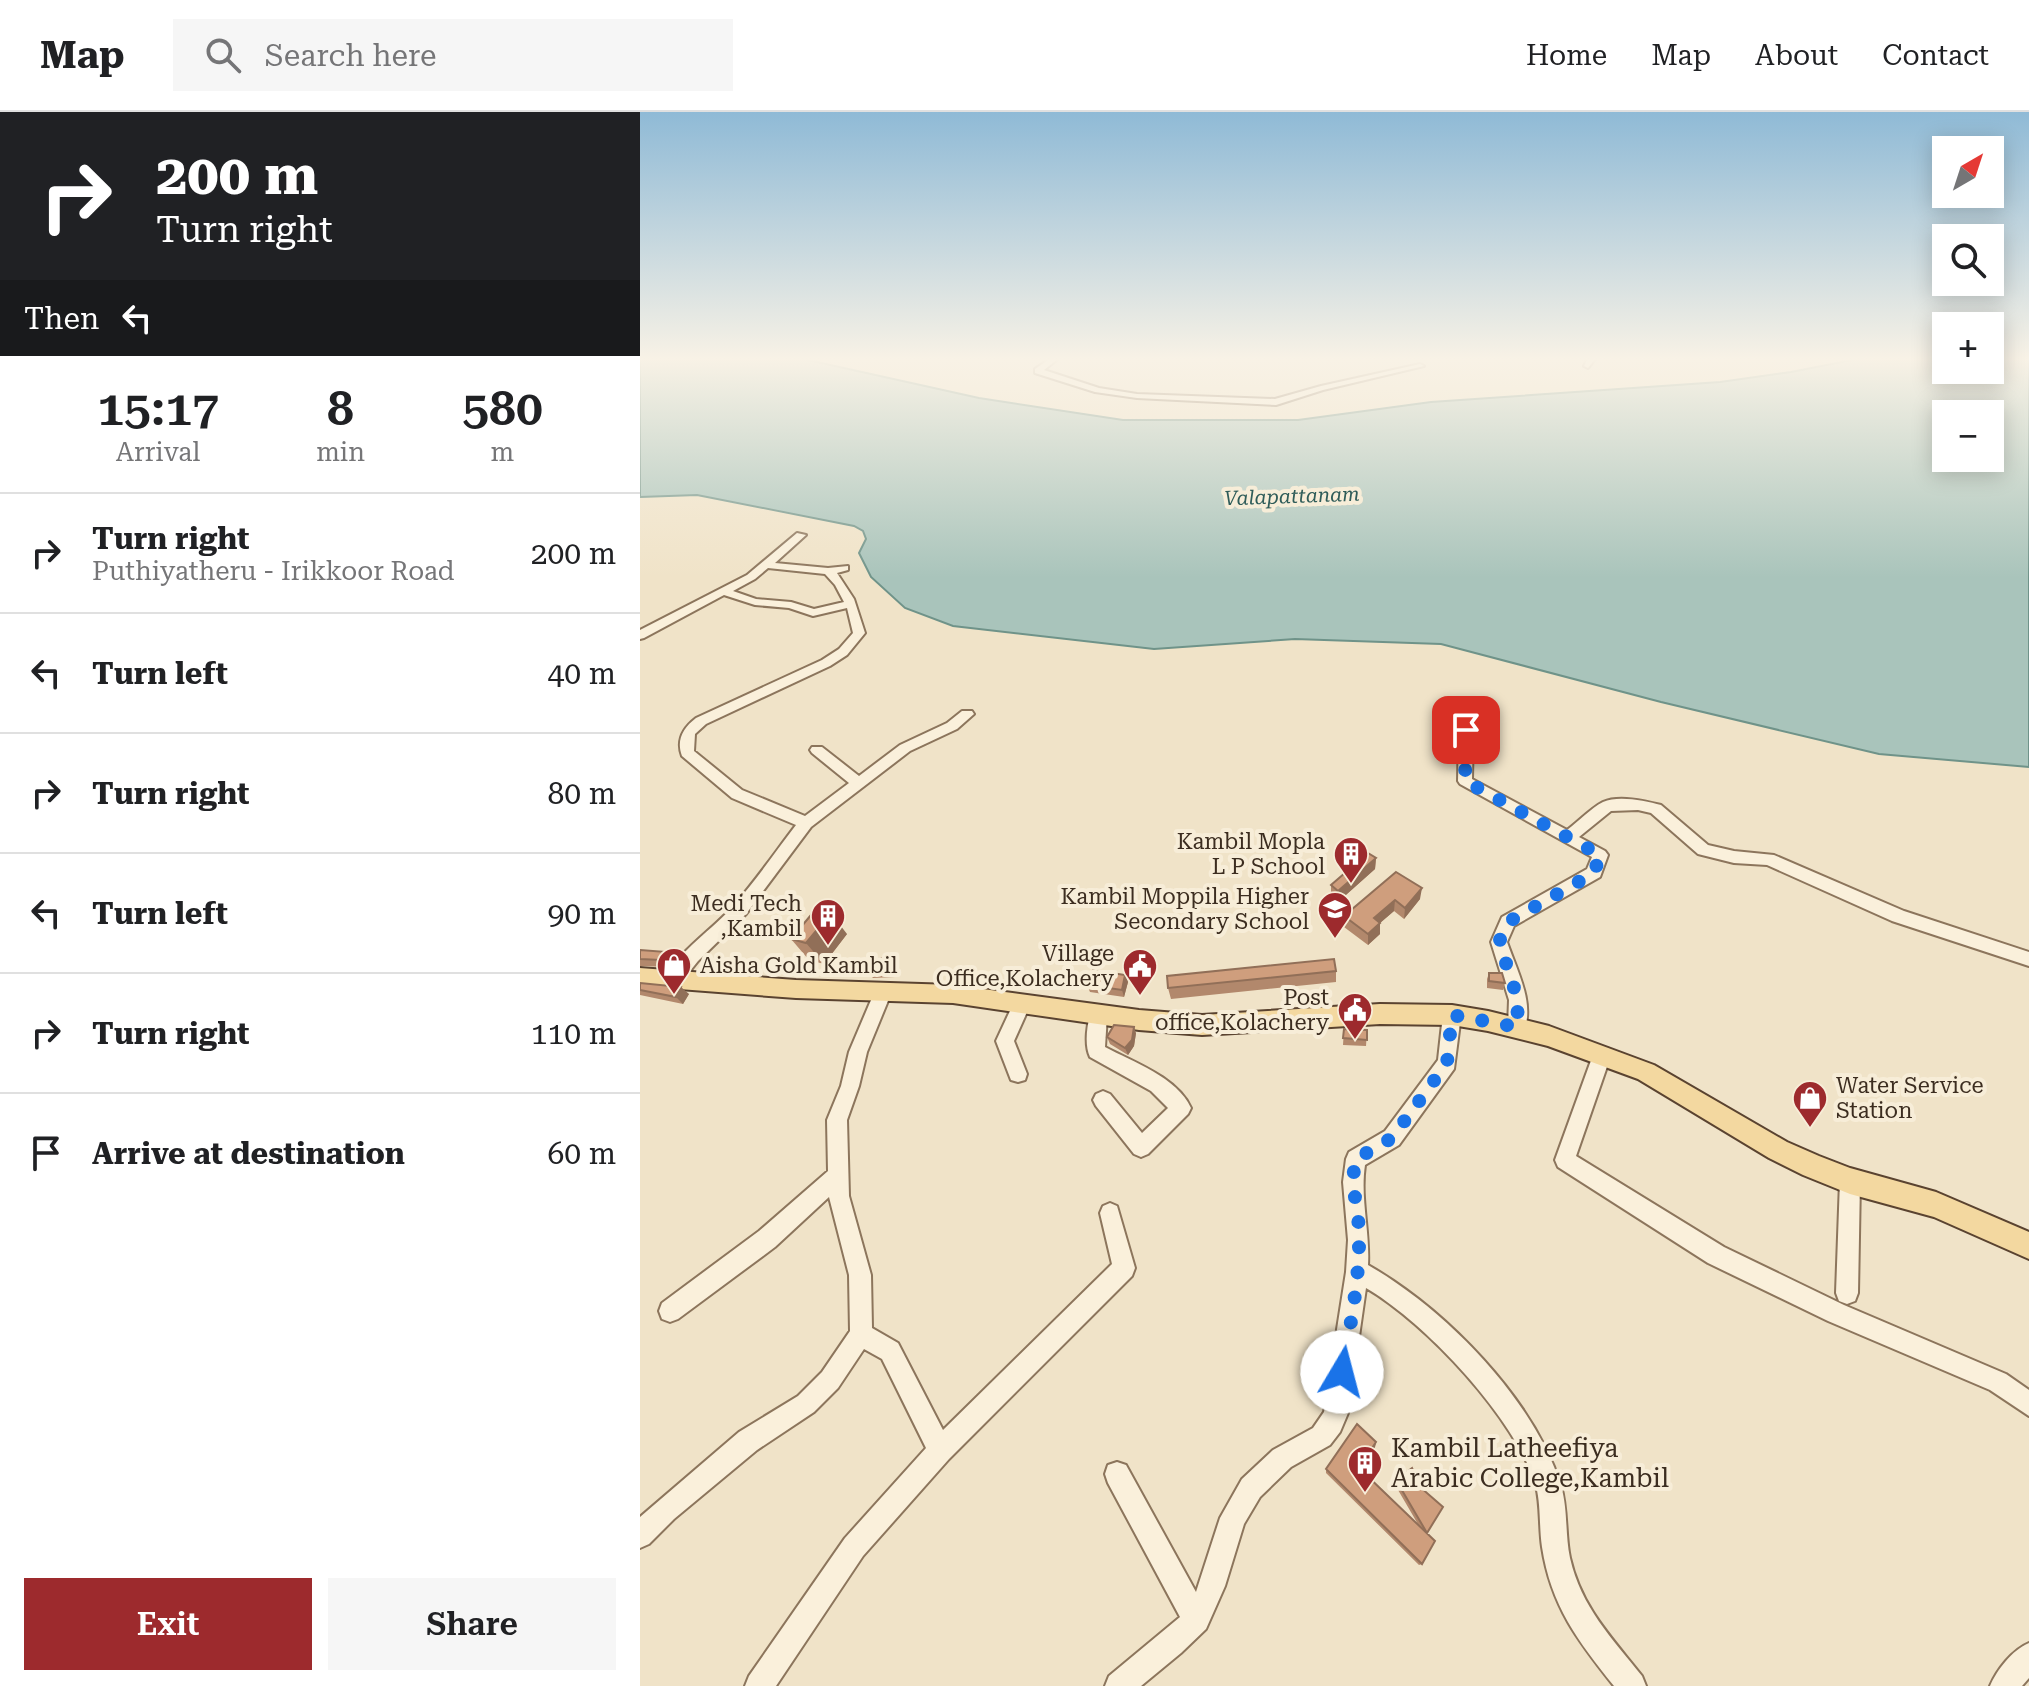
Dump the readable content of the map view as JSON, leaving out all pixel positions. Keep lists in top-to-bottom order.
{
  "water": ["Valapattanam"],
  "places": {
    "building": ["Kambil Mopla L P School", "Medi Tech ,Kambil", "Kambil Latheefiya Arabic College,Kambil"],
    "school or university": ["Kambil Moppila Higher Secondary School"],
    "shop": ["Aisha Gold Kambil", "Water Service Station"],
    "public building": ["Village Office,Kolachery", "Post office,Kolachery"]
  },
  "north": "top right",
  "page": {
    "header": "Map",
    "search": "Search here",
    "nav": [
      "Home",
      "Map",
      "About",
      "Contact"
    ],
    "turn": ["200 m", "Turn right"],
    "map_buttons": ["+", "−"],
    "then": "Then",
    "eta": [
      "15:17",
      "Arrival",
      "8",
      "min",
      "580",
      "m"
    ],
    "list": [
      {
        "name": "Turn right",
        "note": "Puthiyatheru - Irikkoor Road",
        "value": "200 m"
      },
      {
        "name": "Turn left",
        "value": "40 m"
      },
      {
        "name": "Turn right",
        "value": "80 m"
      },
      {
        "name": "Turn left",
        "value": "90 m"
      },
      {
        "name": "Turn right",
        "value": "110 m"
      },
      {
        "name": "Arrive at destination",
        "value": "60 m"
      }
    ],
    "buttons": ["Exit", "Share"]
  }
}
